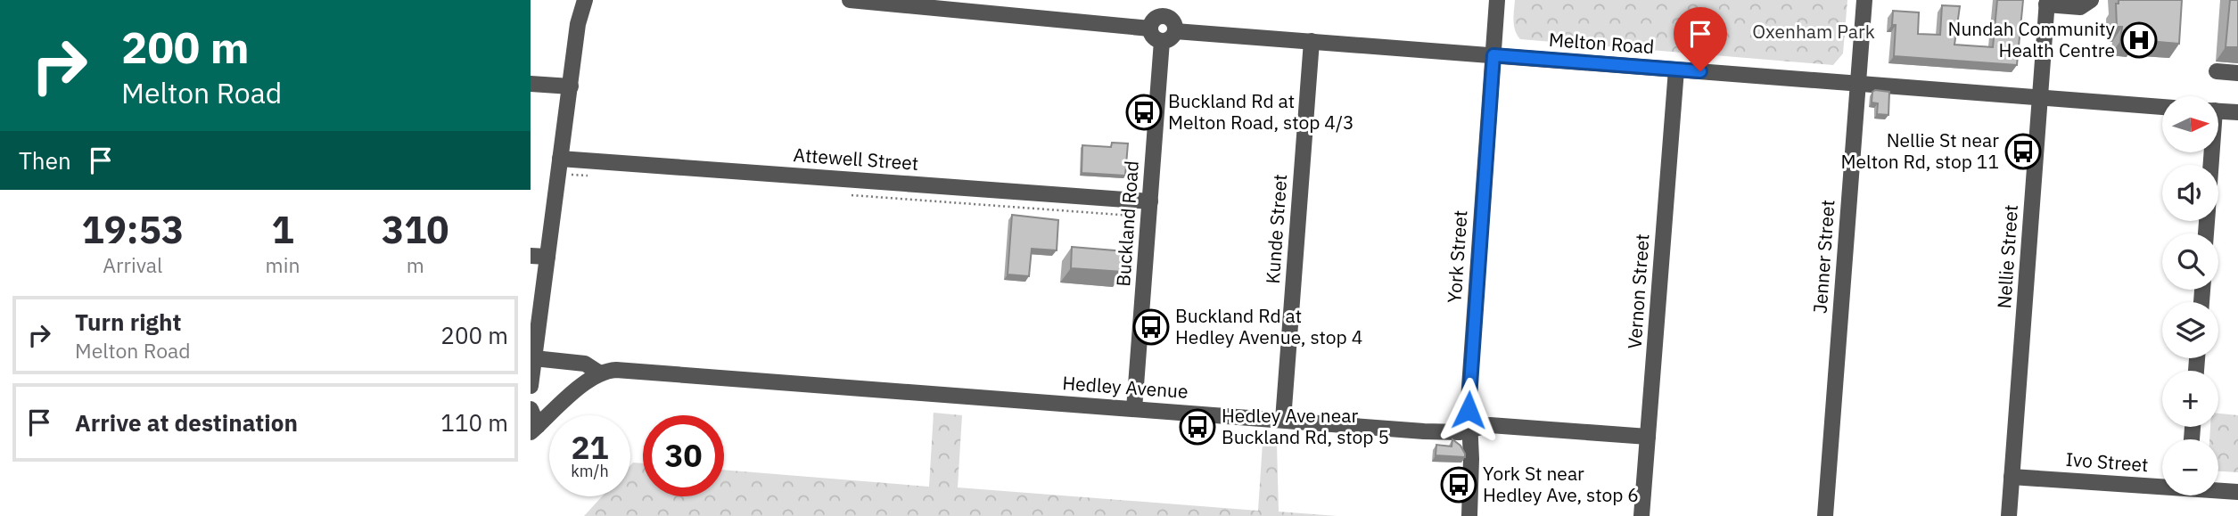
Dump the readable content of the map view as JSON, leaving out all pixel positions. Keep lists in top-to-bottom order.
{
  "streets": {
    "street": [
      "Melton Road",
      "Attewell Street",
      "Buckland Road",
      "Kunde Street",
      "York Street",
      "Jenner Street",
      "Nellie Street",
      "Vernon Street",
      "Hedley Avenue",
      "Ivo Street"
    ]
  },
  "crossings": [
    ["Melton Road", "Buckland Road"],
    ["Melton Road", "Kunde Street"],
    ["Melton Road", "York Street"],
    ["Melton Road", "Jenner Street"],
    ["Melton Road", "Nellie Street"],
    ["Melton Road", "Vernon Street"],
    ["Attewell Street", "Buckland Road"],
    ["Buckland Road", "Hedley Avenue"],
    ["Kunde Street", "Hedley Avenue"],
    ["York Street", "Hedley Avenue"],
    ["Nellie Street", "Ivo Street"],
    ["Vernon Street", "Hedley Avenue"]
  ],
  "parks": ["Oxenham Park"],
  "places": {
    "hospital": ["Nundah Community Health Centre"],
    "bus stop": [
      "Buckland Rd at Melton Road, stop 4/3",
      "Nellie St near Melton Rd, stop 11",
      "Buckland Rd at Hedley Avenue, stop 4",
      "Hedley Ave near Buckland Rd, stop 5",
      "York St near Hedley Ave, stop 6"
    ]
  },
  "north": "right",
  "page": {
    "turn": ["200 m", "Melton Road"],
    "map_buttons": ["+", "−"],
    "then": "Then",
    "eta": [
      "19:53",
      "Arrival",
      "1",
      "min",
      "310",
      "m"
    ],
    "list": [
      {
        "name": "Turn right",
        "note": "Melton Road",
        "value": "200 m"
      },
      {
        "name": "Arrive at destination",
        "value": "110 m"
      }
    ],
    "speed": "21 km/h",
    "limit": "30"
  }
}
